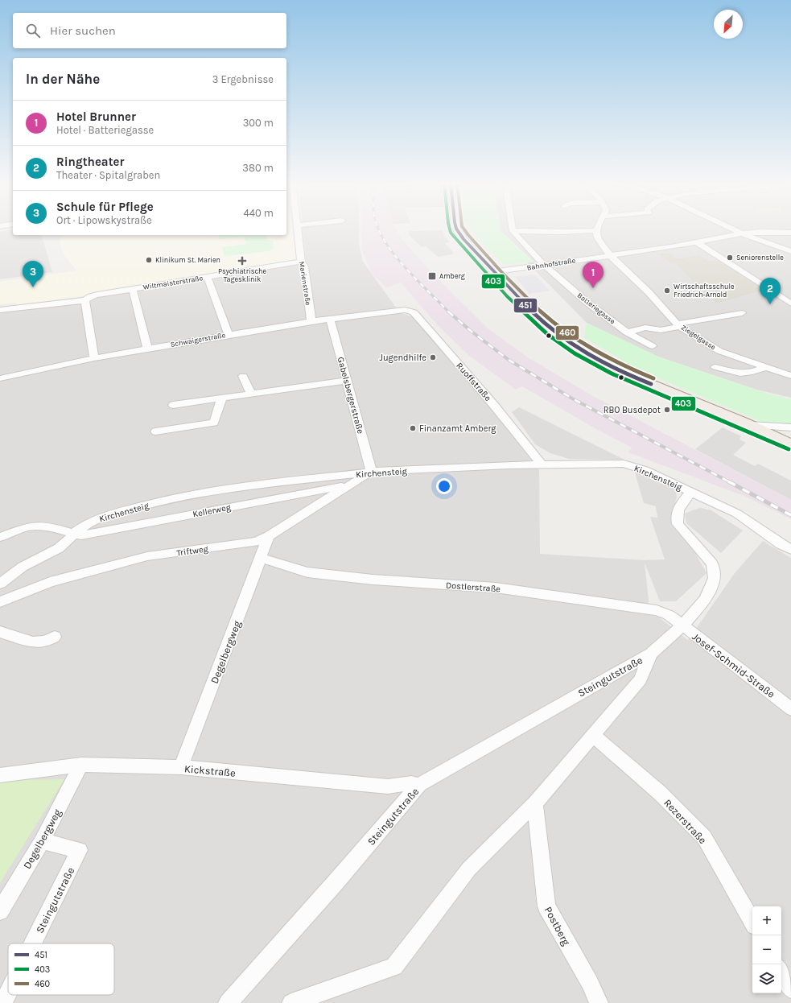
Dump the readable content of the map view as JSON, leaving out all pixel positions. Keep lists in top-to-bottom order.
{
  "streets": {
    "street": [
      "Bahnhofstraße",
      "Wiltmaisterstraße",
      "Marienstraße",
      "Batteriegasse",
      "Ziegelgasse",
      "Schwaigerstraße",
      "Ruoffstraße",
      "Gabelsbergerstraße",
      "Kirchensteig",
      "Kellerweg",
      "Triftweg",
      "Dostlerstraße",
      "Degelbergweg",
      "Josef-Schmid-Straße",
      "Steingutstraße",
      "Kickstraße",
      "Rezerstraße",
      "Postberg"
    ]
  },
  "crossings": [
    ["Bahnhofstraße", "Batteriegasse"],
    ["Bahnhofstraße", "Ziegelgasse"],
    ["Wiltmaisterstraße", "Marienstraße"],
    ["Marienstraße", "Schwaigerstraße"],
    ["Schwaigerstraße", "Ruoffstraße"],
    ["Schwaigerstraße", "Gabelsbergerstraße"],
    ["Ruoffstraße", "Kirchensteig"],
    ["Gabelsbergerstraße", "Kirchensteig"],
    ["Gabelsbergerstraße", "Triftweg"],
    ["Kirchensteig", "Kellerweg"],
    ["Kirchensteig", "Triftweg"],
    ["Kirchensteig", "Steingutstraße"],
    ["Kellerweg", "Triftweg"],
    ["Triftweg", "Degelbergweg"],
    ["Dostlerstraße", "Degelbergweg"],
    ["Dostlerstraße", "Josef-Schmid-Straße"],
    ["Dostlerstraße", "Steingutstraße"],
    ["Degelbergweg", "Steingutstraße"],
    ["Degelbergweg", "Kickstraße"],
    ["Josef-Schmid-Straße", "Steingutstraße"],
    ["Steingutstraße", "Kickstraße"],
    ["Steingutstraße", "Rezerstraße"],
    ["Steingutstraße", "Postberg"]
  ],
  "places": {
    "other": [
      "Seniorenstelle",
      "Klinikum St. Marien",
      "Wirtschaftsschule Friedrich-Arnold",
      "Jugendhilfe",
      "RBO Busdepot",
      "Finanzamt Amberg"
    ],
    "health": ["Psychiatrische Tagesklinik"],
    "transit": ["Amberg"]
  },
  "lines": ["transit line 451", "transit line 403", "transit line 460"],
  "legend": ["451", "403", "460"],
  "north": "bottom left",
  "page": {
    "search": "Hier suchen",
    "heading": ["In der Nähe", "3 Ergebnisse"],
    "list": [
      {
        "mark": "1",
        "name": "Hotel Brunner",
        "note": "Hotel · Batteriegasse",
        "value": "300 m"
      },
      {
        "mark": "2",
        "name": "Ringtheater",
        "note": "Theater · Spitalgraben",
        "value": "380 m"
      },
      {
        "mark": "3",
        "name": "Schule für Pflege",
        "note": "Ort · Lipowskystraße",
        "value": "440 m"
      }
    ],
    "pins": ["3", "1", "2"],
    "map_buttons": ["+", "−"]
  }
}
